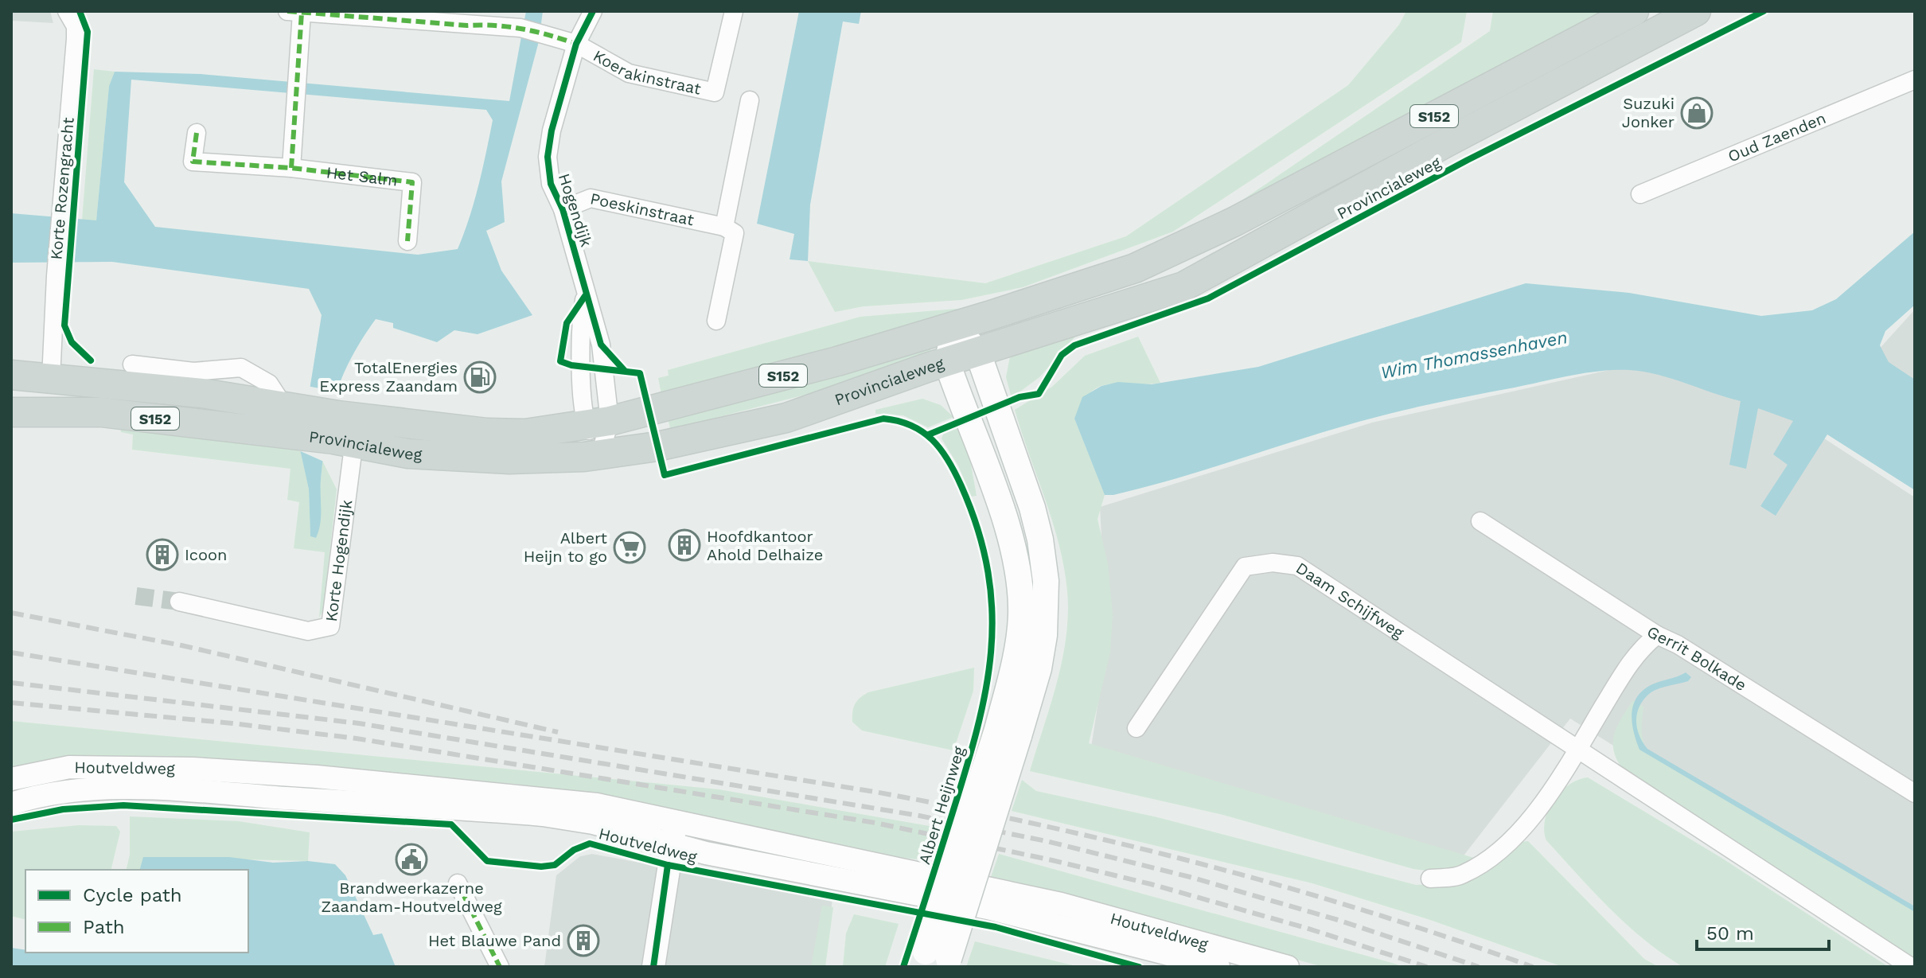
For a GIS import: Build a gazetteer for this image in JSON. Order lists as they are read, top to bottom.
{
  "streets": {
    "main road": ["S152", "Provincialeweg"],
    "street": [
      "Koerakinstraat",
      "Oud Zaenden",
      "Het Salm",
      "Korte Rozengracht",
      "Hogendijk",
      "Poeskinstraat",
      "Korte Hogendijk",
      "Daam Schijfweg",
      "Gerrit Bolkade",
      "Houtveldweg"
    ],
    "cycle path": ["Albert Heijnweg"]
  },
  "crossings": [
    ["Koerakinstraat", "Hogendijk"],
    ["Provincialeweg", "Korte Rozengracht"],
    ["Provincialeweg", "Hogendijk"],
    ["Provincialeweg", "Korte Hogendijk"],
    ["Hogendijk", "Poeskinstraat"]
  ],
  "water": ["Wim Thomassenhaven"],
  "places": {
    "shop": ["Suzuki Jonker"],
    "fuel station": ["TotalEnergies Express Zaandam"],
    "building": ["Hoofdkantoor Ahold Delhaize", "Icoon", "Het Blauwe Pand"],
    "supermarket": ["Albert Heijn to go"],
    "public building": ["Brandweerkazerne Zaandam-Houtveldweg"]
  },
  "legend": ["Cycle path", "Path"],
  "scale_bar": "50 m"
}
